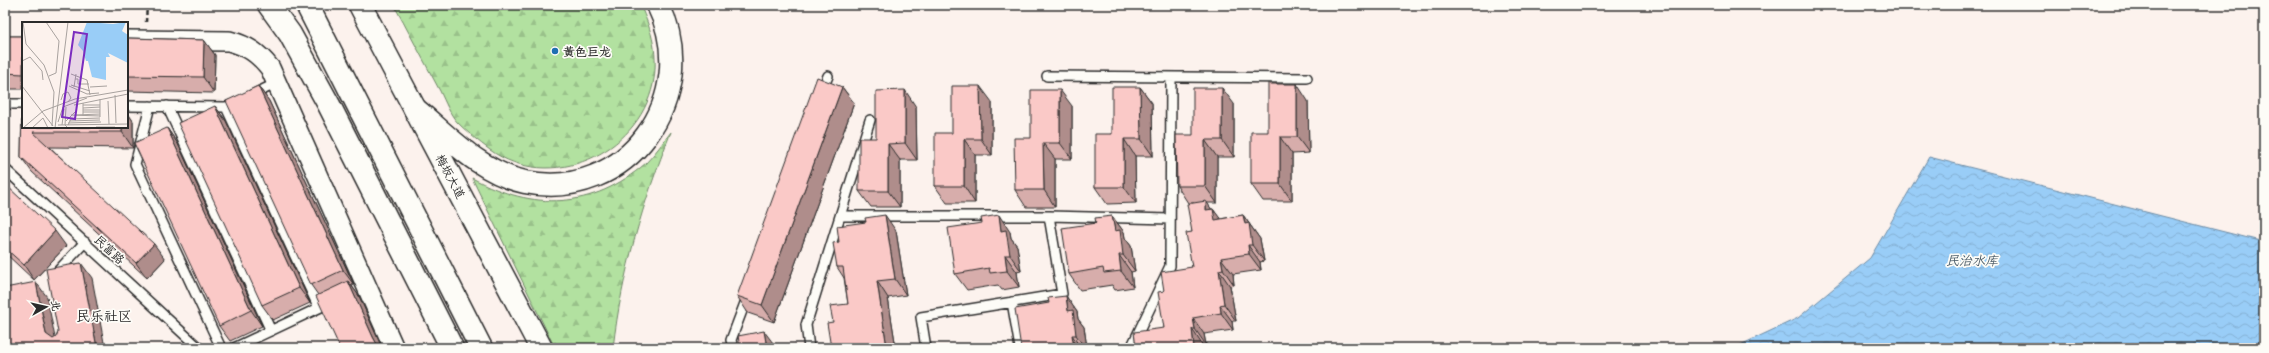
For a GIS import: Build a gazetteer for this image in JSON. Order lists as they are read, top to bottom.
{
  "streets": {
    "main road": ["梅坂大道"],
    "lane": ["民富路"]
  },
  "districts": ["民乐社区"],
  "water": ["民治水库"],
  "places": ["黄色巨龙"],
  "north": "right"
}
